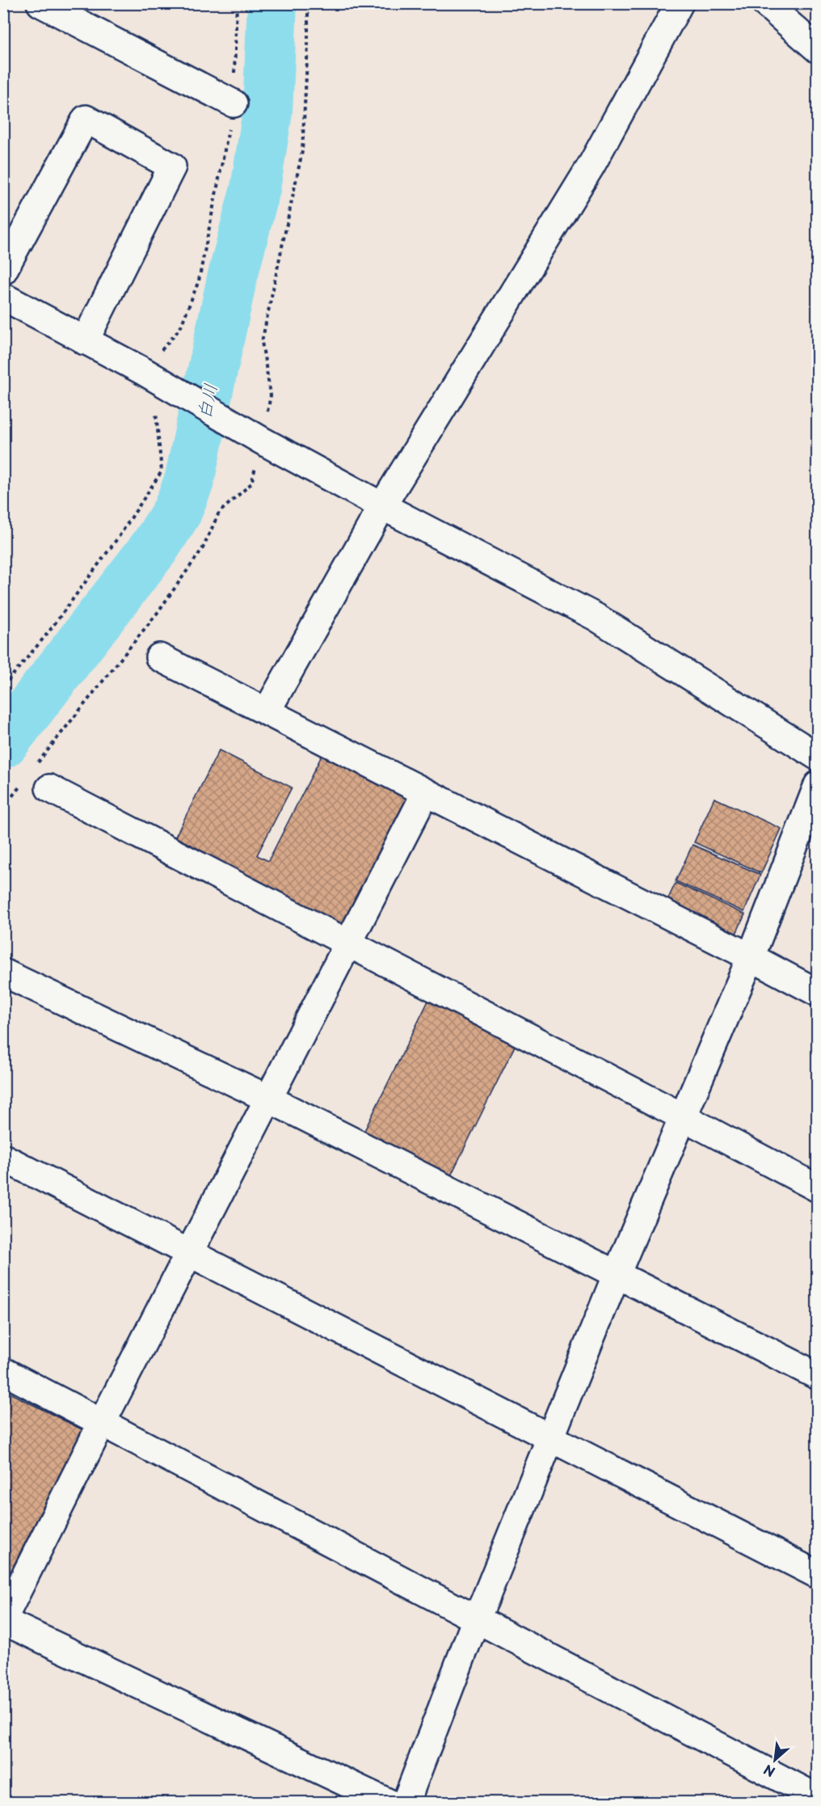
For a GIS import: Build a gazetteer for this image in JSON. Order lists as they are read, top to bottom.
{
  "water": ["白川"],
  "north": "bottom left"
}
